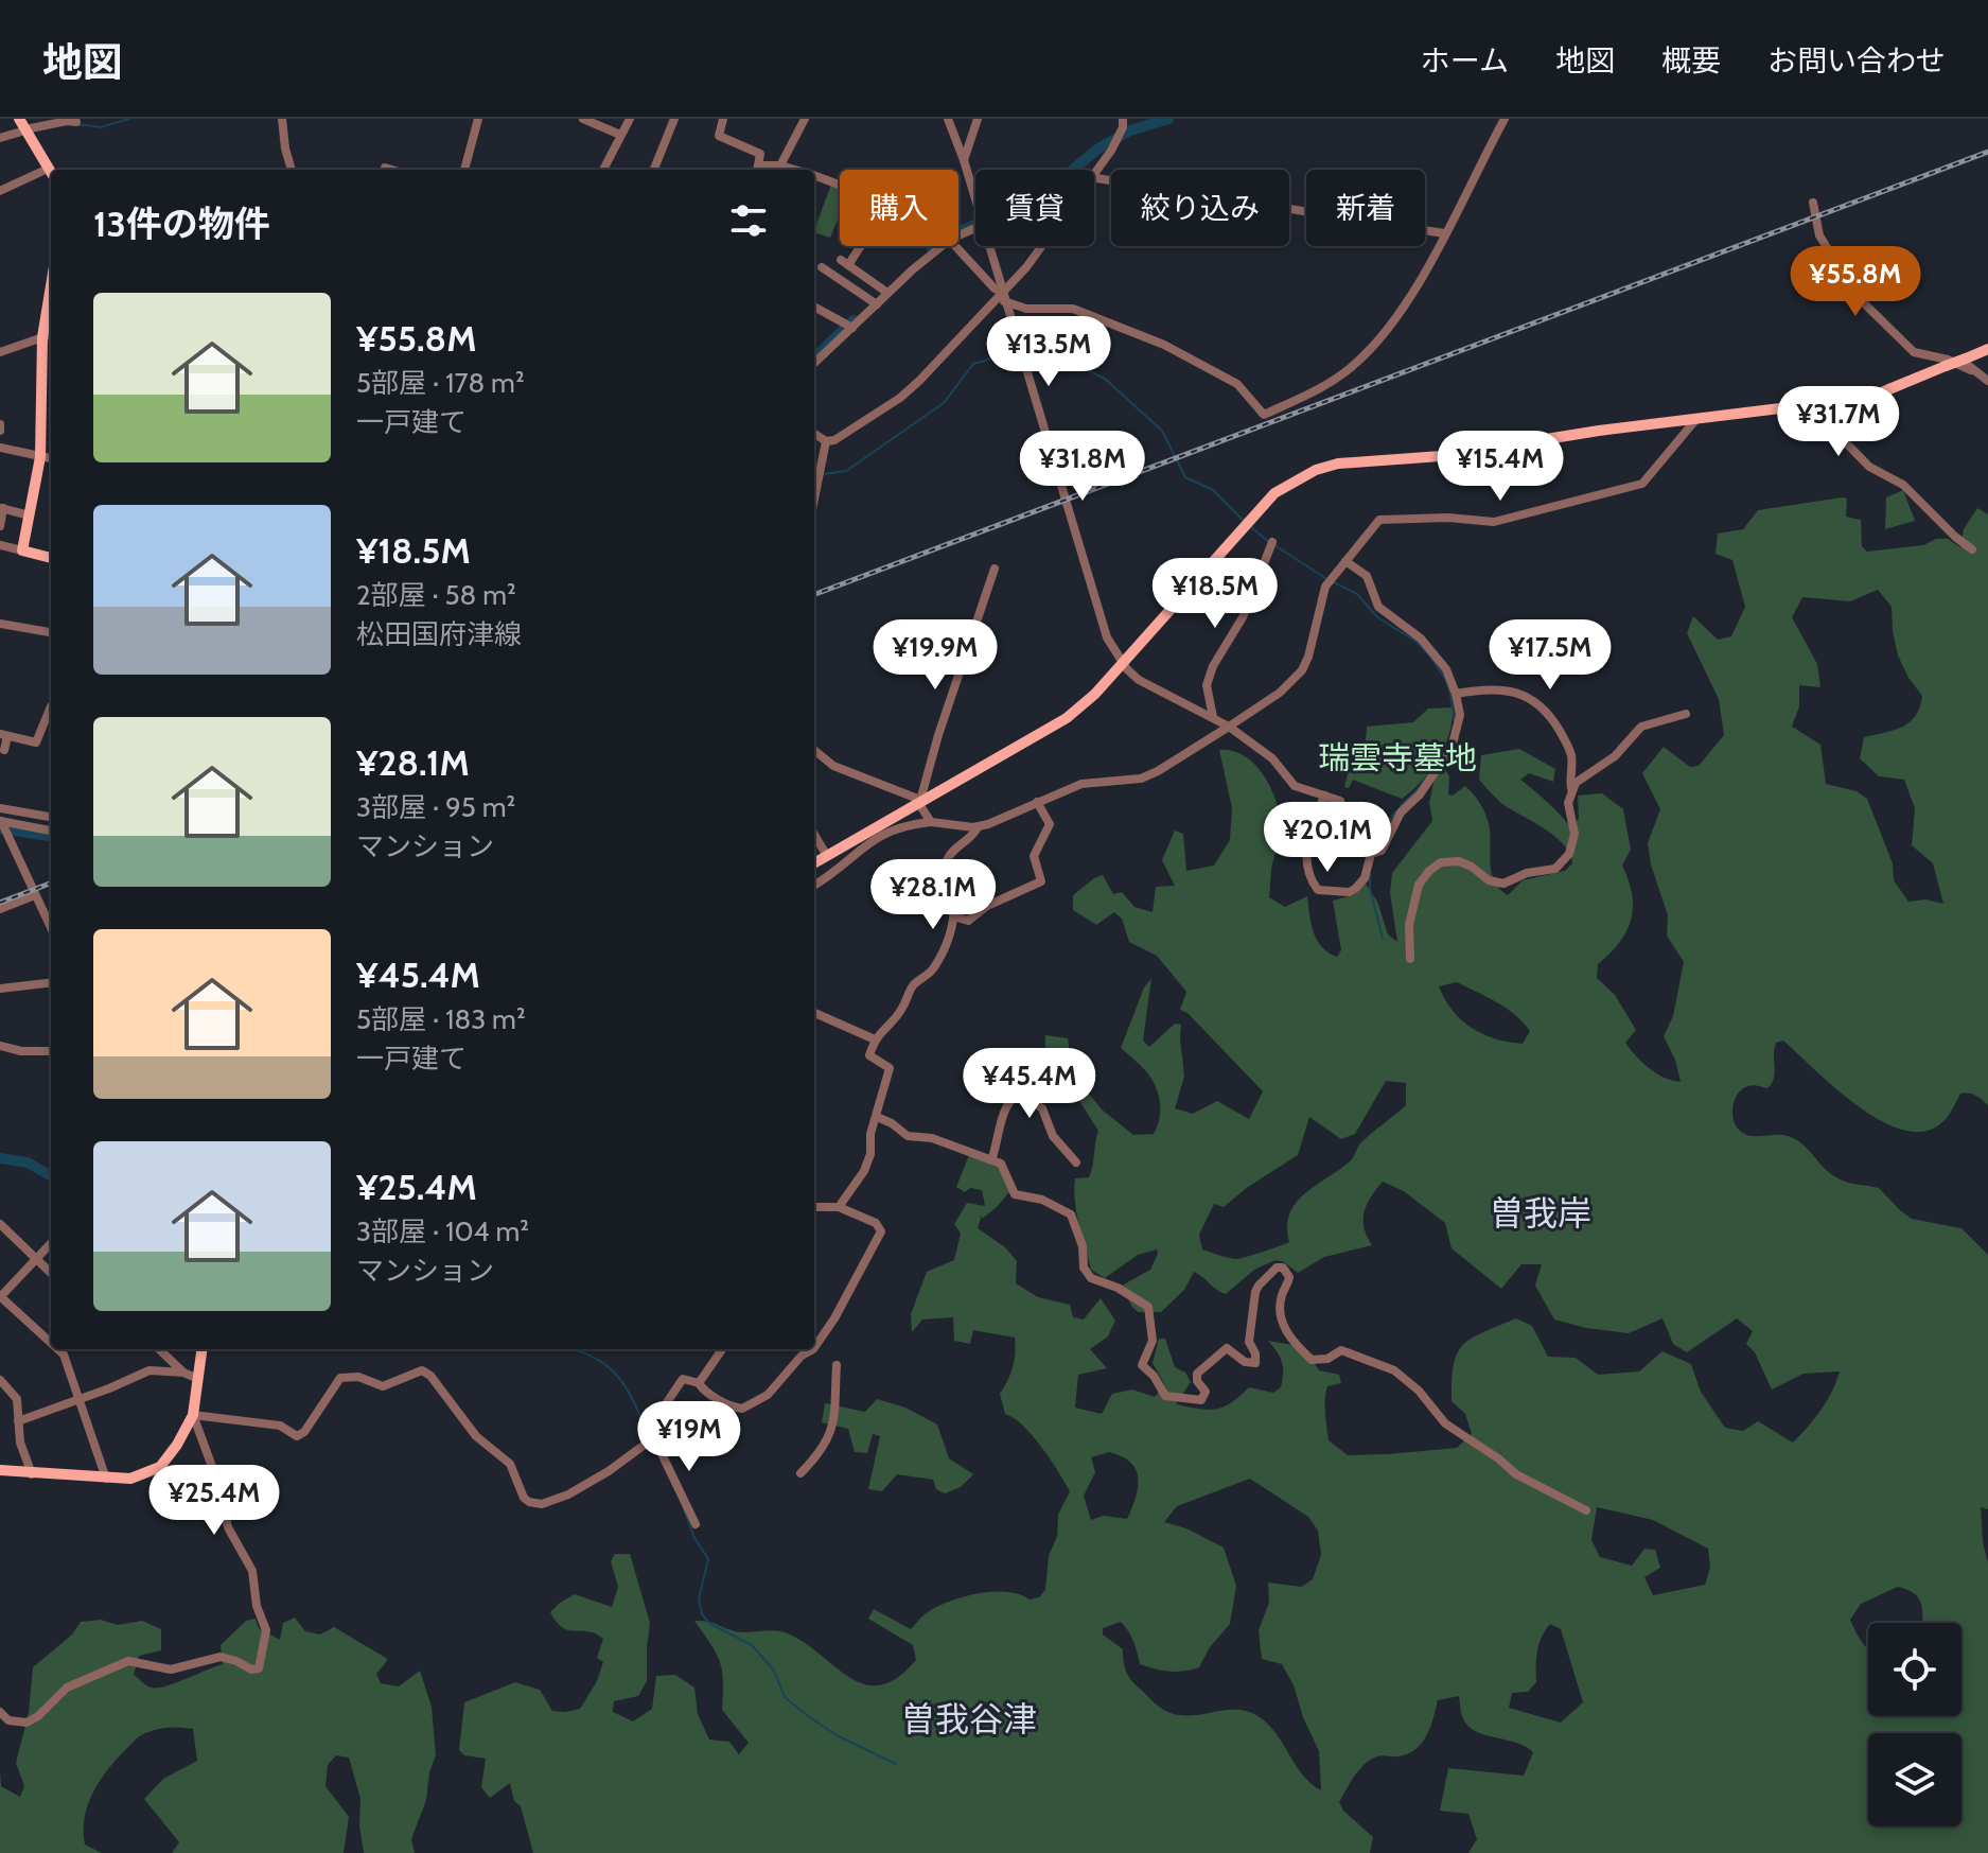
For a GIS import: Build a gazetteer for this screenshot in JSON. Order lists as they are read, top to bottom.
{
  "districts": ["曽我岸", "曽我谷津"],
  "parks": ["瑞雲寺墓地"],
  "page": {
    "header": "地図",
    "nav": [
      "ホーム",
      "地図",
      "概要",
      "お問い合わせ"
    ],
    "chip": [
      "購入",
      "賃貸",
      "絞り込み",
      "新着"
    ],
    "heading": "13件の物件",
    "price": [
      "¥55.8M",
      "¥13.5M",
      "¥31.7M",
      "¥31.8M",
      "¥15.4M",
      "¥18.5M",
      "¥19.9M",
      "¥17.5M",
      "¥20.1M",
      "¥28.1M",
      "¥45.4M",
      "¥19M",
      "¥25.4M"
    ],
    "list": [
      {
        "name": "¥55.8M",
        "note": "5部屋 · 178 m² · 一戸建て"
      },
      {
        "name": "¥18.5M",
        "note": "2部屋 · 58 m² · 松田国府津線"
      },
      {
        "name": "¥28.1M",
        "note": "3部屋 · 95 m² · マンション"
      },
      {
        "name": "¥45.4M",
        "note": "5部屋 · 183 m² · 一戸建て"
      },
      {
        "name": "¥25.4M",
        "note": "3部屋 · 104 m² · マンション"
      }
    ]
  }
}
